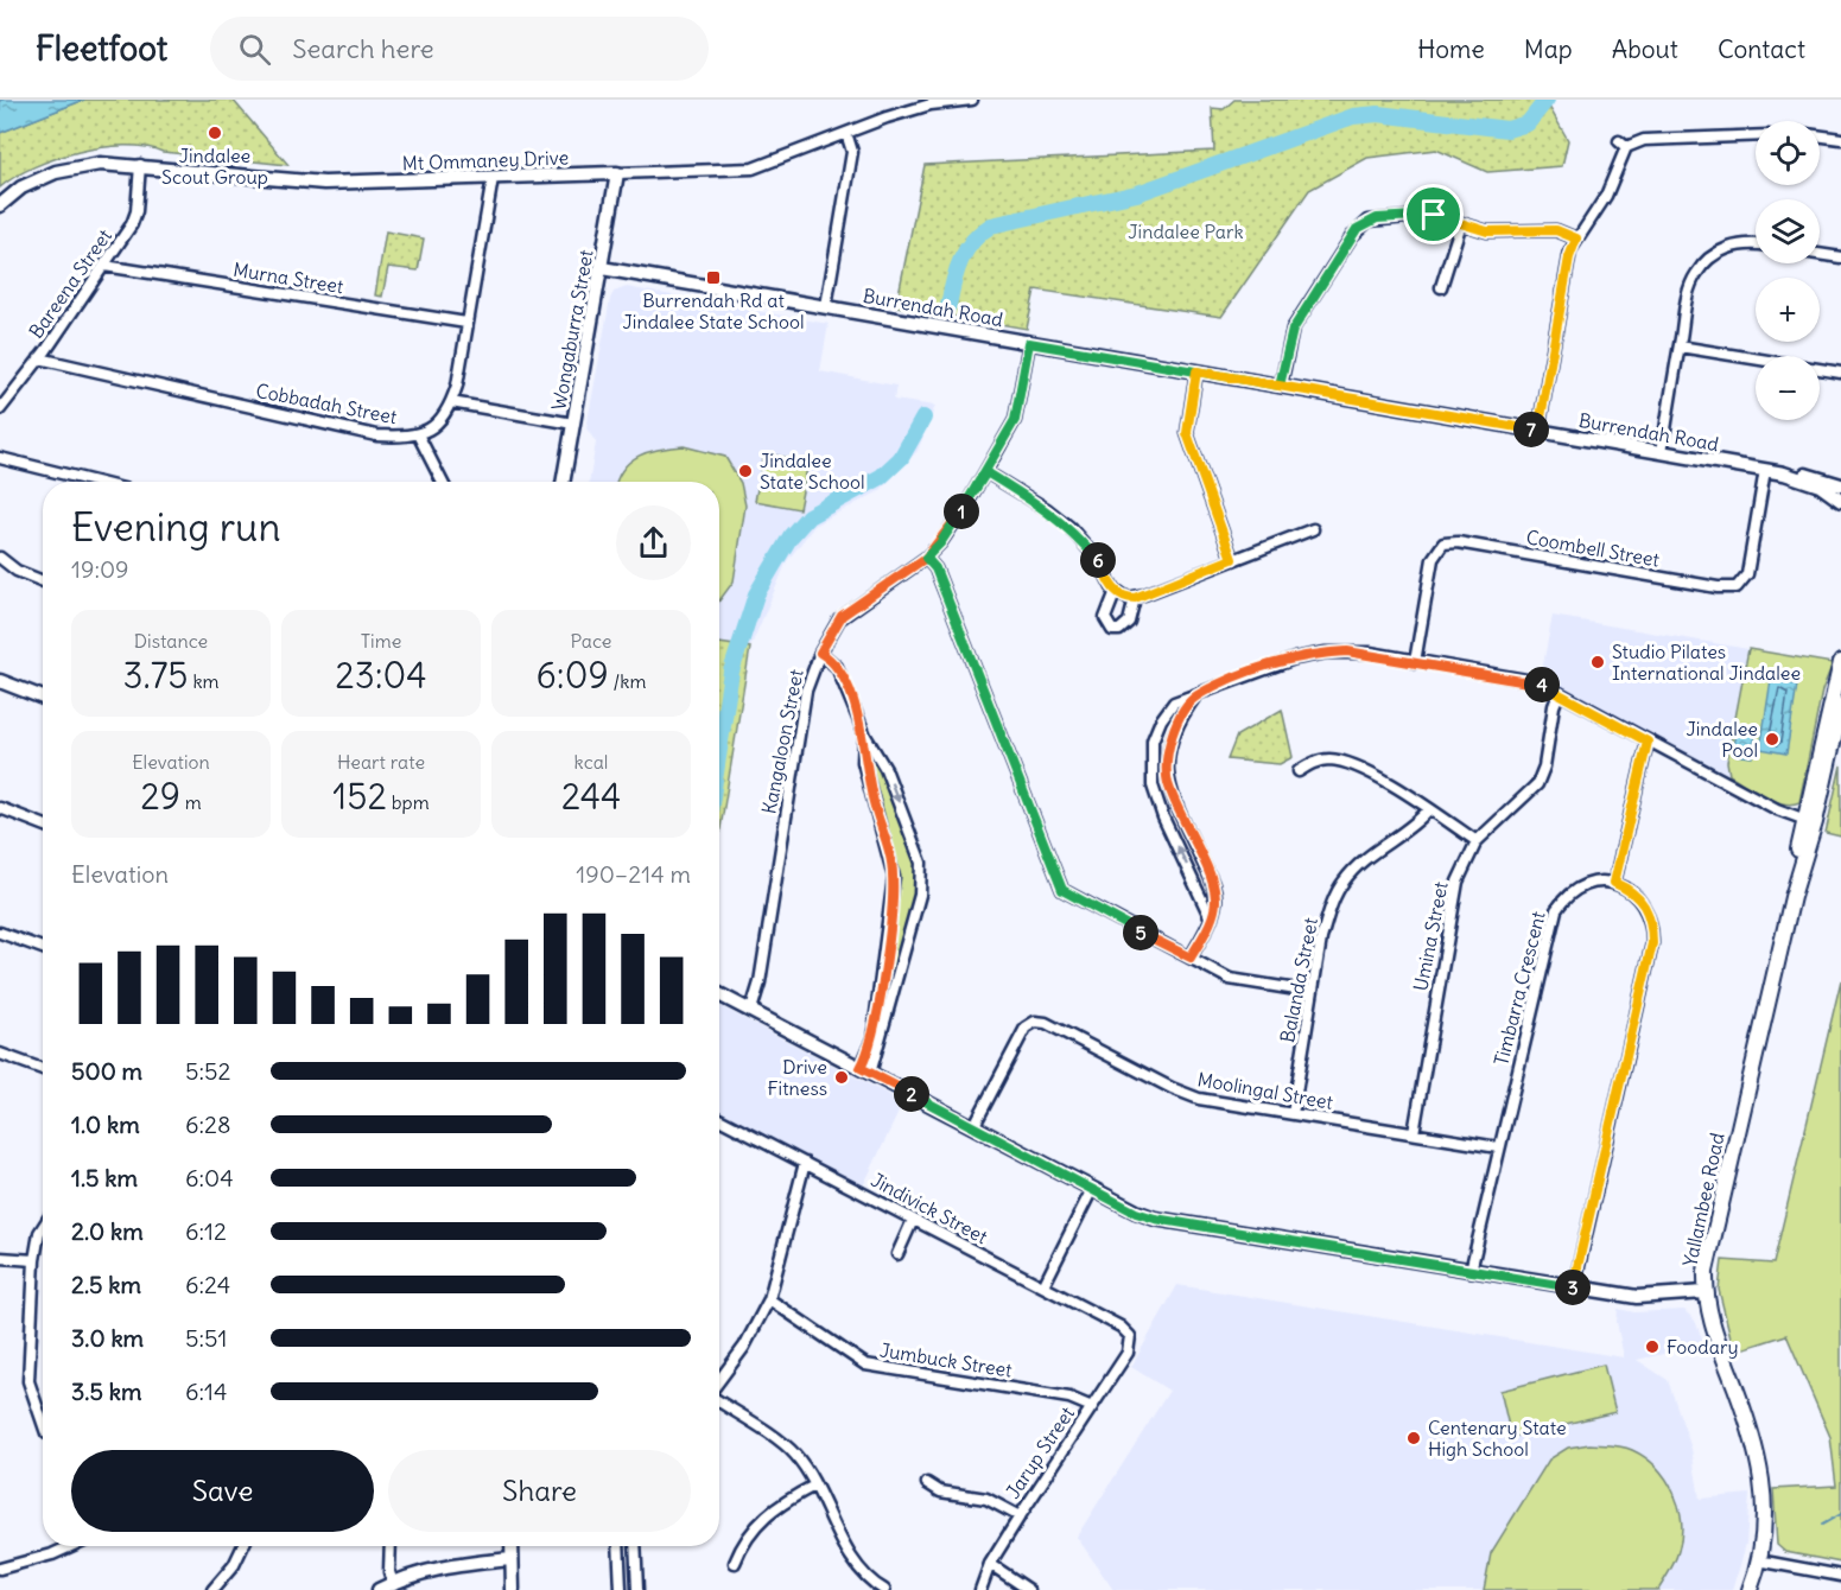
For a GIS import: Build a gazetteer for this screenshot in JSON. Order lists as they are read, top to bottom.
{
  "streets": {
    "main road": ["Yallambee Road"],
    "street": [
      "Mt Ommaney Drive",
      "Murna Street",
      "Bareena Street",
      "Burrendah Road",
      "Wongaburra Street",
      "Cobbadah Street",
      "Coombell Street",
      "Kangaloon Street",
      "Umina Street",
      "Balanda Street",
      "Timbarra Crescent",
      "Moolingal Street",
      "Jindivick Street",
      "Jumbuck Street",
      "Jarup Street"
    ]
  },
  "crossings": [
    ["Mt Ommaney Drive", "Bareena Street"],
    ["Mt Ommaney Drive", "Wongaburra Street"],
    ["Mt Ommaney Drive", "Cobbadah Street"],
    ["Murna Street", "Bareena Street"],
    ["Murna Street", "Cobbadah Street"],
    ["Bareena Street", "Cobbadah Street"],
    ["Burrendah Road", "Wongaburra Street"],
    ["Burrendah Road", "Coombell Street"],
    ["Burrendah Road", "Kangaloon Street"],
    ["Umina Street", "Moolingal Street"],
    ["Balanda Street", "Moolingal Street"],
    ["Timbarra Crescent", "Moolingal Street"],
    ["Jindivick Street", "Jarup Street"],
    ["Jumbuck Street", "Jarup Street"]
  ],
  "parks": ["Jindalee Park"],
  "places": {
    "other": [
      "Jindalee Scout Group",
      "Jindalee State School",
      "Studio Pilates International Jindalee",
      "Jindalee Pool",
      "Drive Fitness",
      "Foodary",
      "Centenary State High School"
    ],
    "transit": ["Burrendah Rd at Jindalee State School"]
  },
  "page": {
    "header": "Fleetfoot",
    "search": "Search here",
    "nav": [
      "Home",
      "Map",
      "About",
      "Contact"
    ],
    "map_buttons": ["+", "−"],
    "pins": [
      "7",
      "1",
      "6",
      "4",
      "5",
      "2",
      "3"
    ],
    "heading": ["Evening run", "19:09"],
    "stats": [
      ["Distance", "3.75 km"],
      ["Time", "23:04"],
      ["Pace", "6:09 /km"],
      ["Elevation", "29 m"],
      ["Heart rate", "152 bpm"],
      ["kcal", "244"]
    ],
    "chart": ["Elevation", "190–214 m"],
    "list": [
      {
        "name": "500 m",
        "note": "5:52"
      },
      {
        "name": "1.0 km",
        "note": "6:28"
      },
      {
        "name": "1.5 km",
        "note": "6:04"
      },
      {
        "name": "2.0 km",
        "note": "6:12"
      },
      {
        "name": "2.5 km",
        "note": "6:24"
      },
      {
        "name": "3.0 km",
        "note": "5:51"
      },
      {
        "name": "3.5 km",
        "note": "6:14"
      }
    ],
    "buttons": ["Save", "Share"]
  }
}
